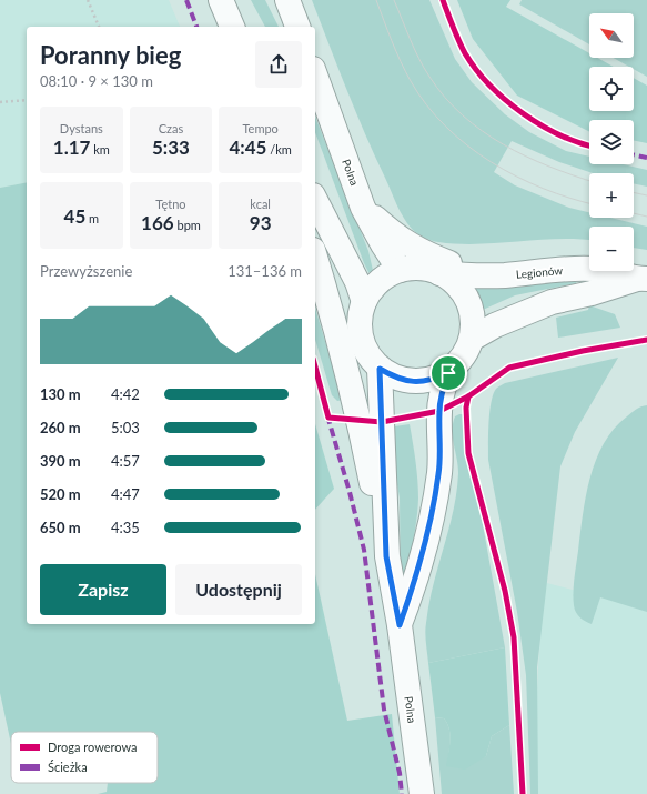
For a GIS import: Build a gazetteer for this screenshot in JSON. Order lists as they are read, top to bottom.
{
  "streets": {
    "street": ["Polna", "Legionów"]
  },
  "crossings": [
    ["Polna", "Legionów"]
  ],
  "legend": ["Droga rowerowa", "Ścieżka"],
  "north": "top left",
  "page": {
    "map_buttons": ["+", "−"],
    "heading": ["Poranny bieg", "08:10 · 9 × 130 m"],
    "stats": [
      ["Dystans", "1.17 km"],
      ["Czas", "5:33"],
      ["Tempo", "4:45 /km"],
      ["45 m"],
      ["Tętno", "166 bpm"],
      ["kcal", "93"]
    ],
    "chart": ["Przewyższenie", "131–136 m"],
    "list": [
      {
        "name": "130 m",
        "note": "4:42"
      },
      {
        "name": "260 m",
        "note": "5:03"
      },
      {
        "name": "390 m",
        "note": "4:57"
      },
      {
        "name": "520 m",
        "note": "4:47"
      },
      {
        "name": "650 m",
        "note": "4:35"
      }
    ],
    "buttons": ["Zapisz", "Udostępnij"]
  }
}
